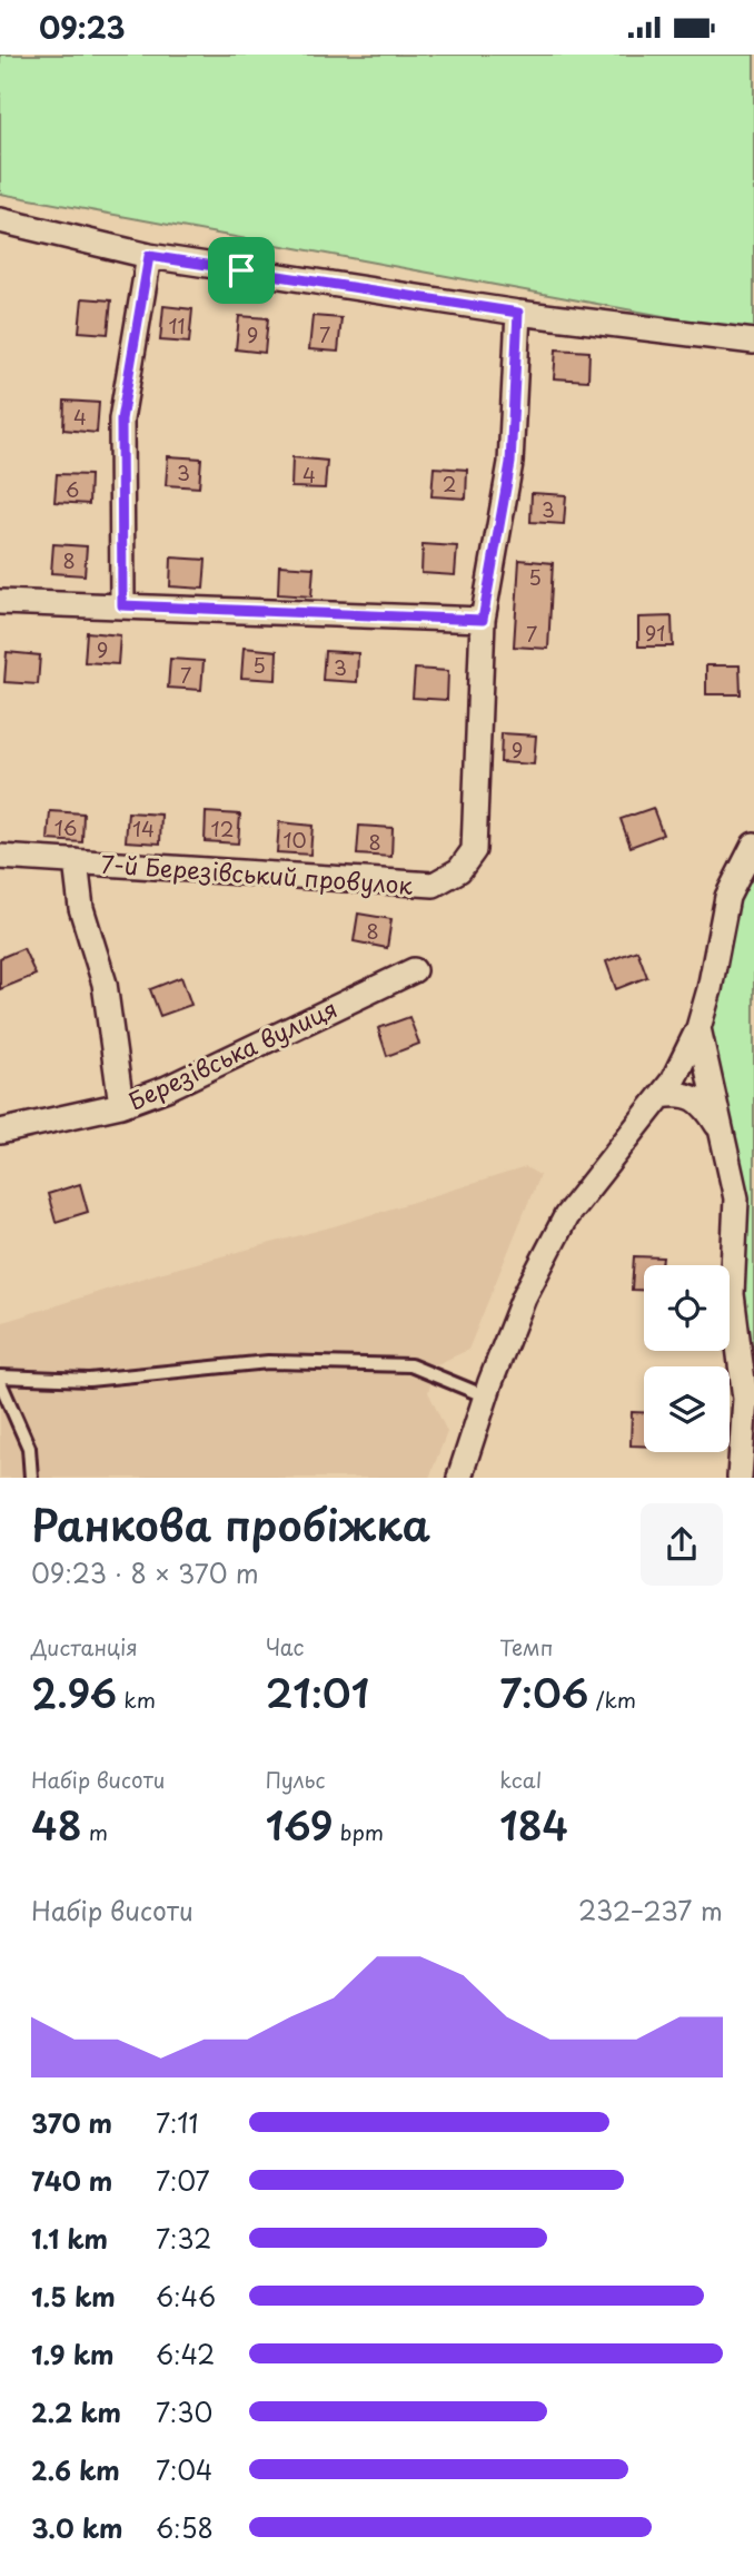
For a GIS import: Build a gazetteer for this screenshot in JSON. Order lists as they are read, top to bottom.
{
  "streets": {
    "street": ["7-й Березівський провулок", "Березівська вулиця"]
  },
  "house_numbers": [
    "11",
    "9",
    "7",
    "4",
    "3",
    "4",
    "2",
    "6",
    "3",
    "8",
    "5",
    "91",
    "7",
    "9",
    "5",
    "3",
    "7",
    "9",
    "16",
    "14",
    "12",
    "10",
    "8",
    "8"
  ],
  "page": {
    "status": "09:23",
    "heading": ["Ранкова пробіжка", "09:23 · 8 × 370 m"],
    "stats": [
      ["Дистанція", "2.96 km"],
      ["Час", "21:01"],
      ["Темп", "7:06 /km"],
      ["Набір висоти", "48 m"],
      ["Пульс", "169 bpm"],
      ["kcal", "184"]
    ],
    "chart": ["Набір висоти", "232–237 m"],
    "list": [
      {
        "name": "370 m",
        "note": "7:11"
      },
      {
        "name": "740 m",
        "note": "7:07"
      },
      {
        "name": "1.1 km",
        "note": "7:32"
      },
      {
        "name": "1.5 km",
        "note": "6:46"
      },
      {
        "name": "1.9 km",
        "note": "6:42"
      },
      {
        "name": "2.2 km",
        "note": "7:30"
      },
      {
        "name": "2.6 km",
        "note": "7:04"
      },
      {
        "name": "3.0 km",
        "note": "6:58"
      }
    ]
  }
}
